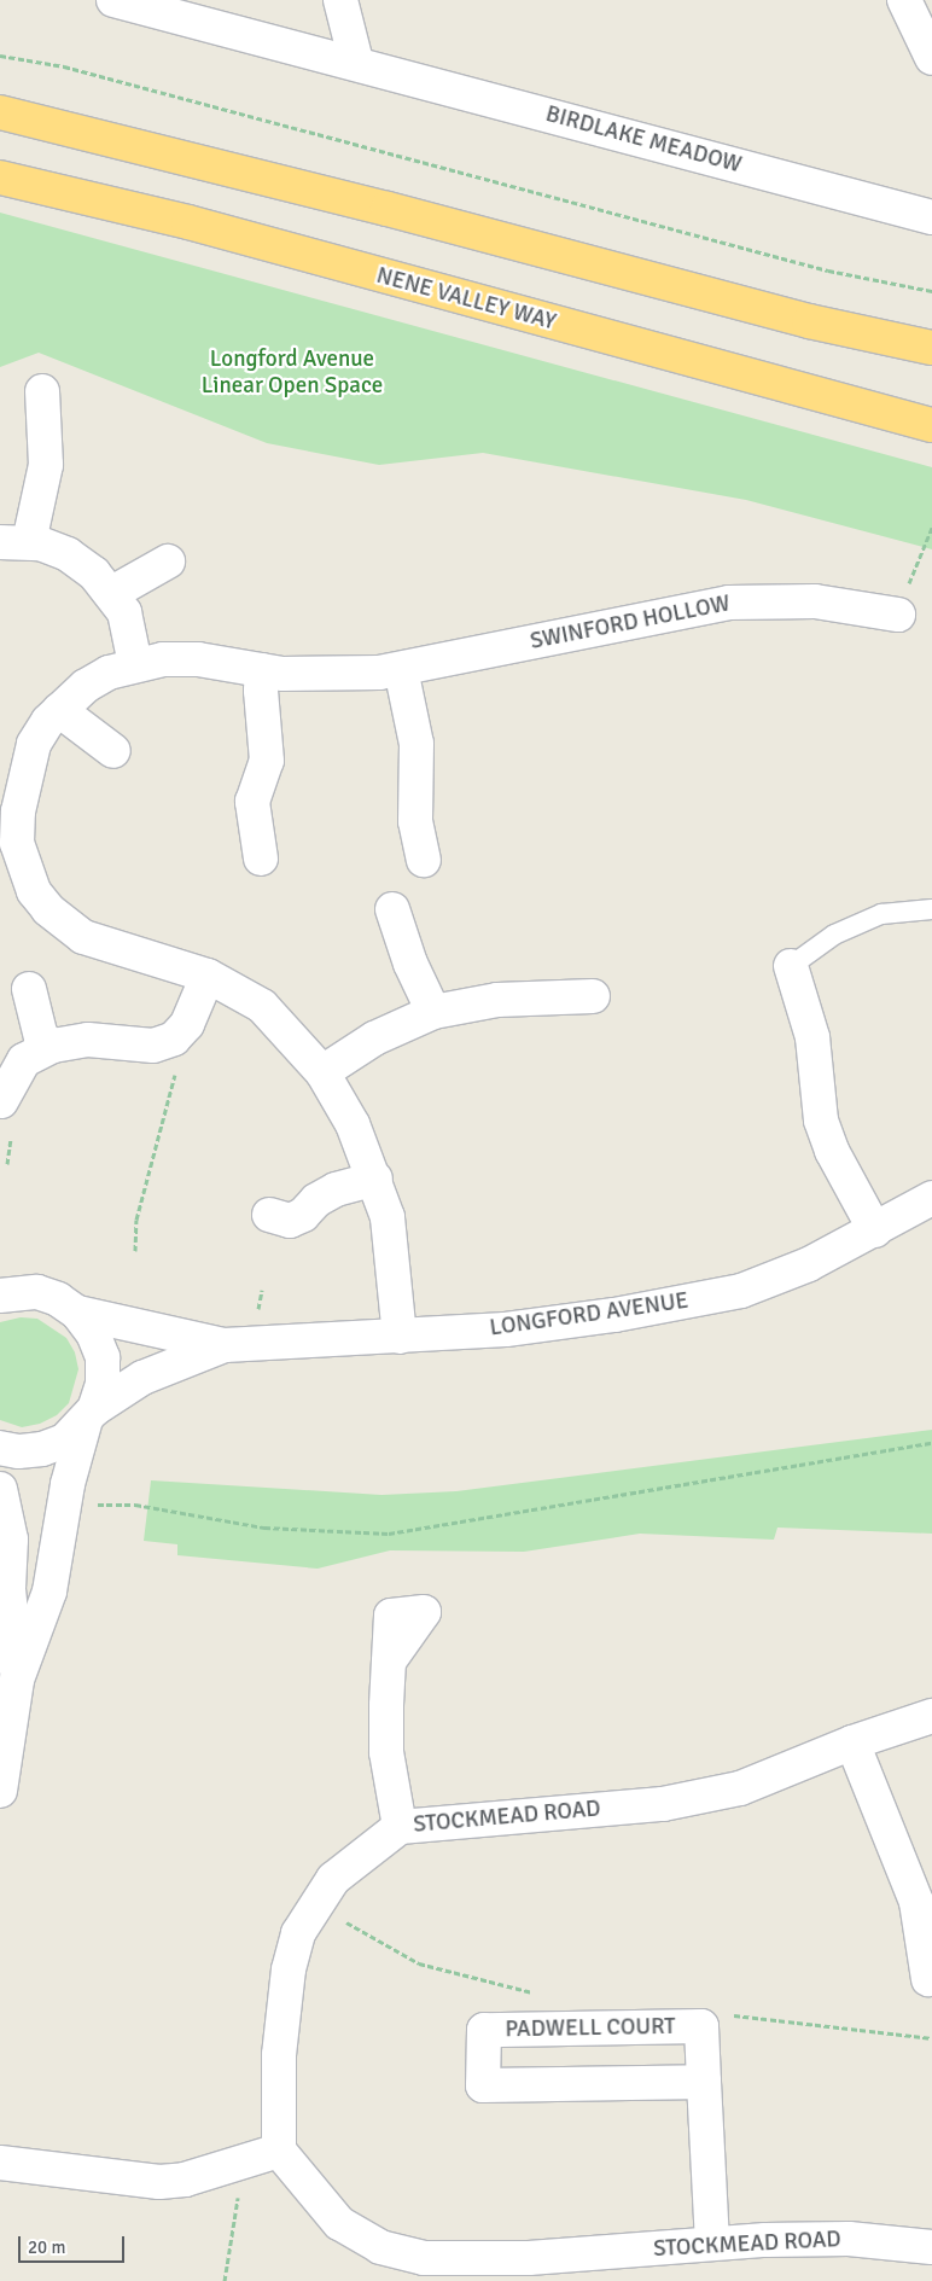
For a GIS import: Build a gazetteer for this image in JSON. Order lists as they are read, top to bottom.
{
  "streets": {
    "highway": ["NENE VALLEY WAY"],
    "street": [
      "BIRDLAKE MEADOW",
      "SWINFORD HOLLOW",
      "LONGFORD AVENUE",
      "STOCKMEAD ROAD",
      "PADWELL COURT"
    ]
  },
  "crossings": [
    ["SWINFORD HOLLOW", "LONGFORD AVENUE"],
    ["STOCKMEAD ROAD", "PADWELL COURT"]
  ],
  "parks": ["Longford Avenue Linear Open Space"],
  "scale_bar": "20 m"
}
